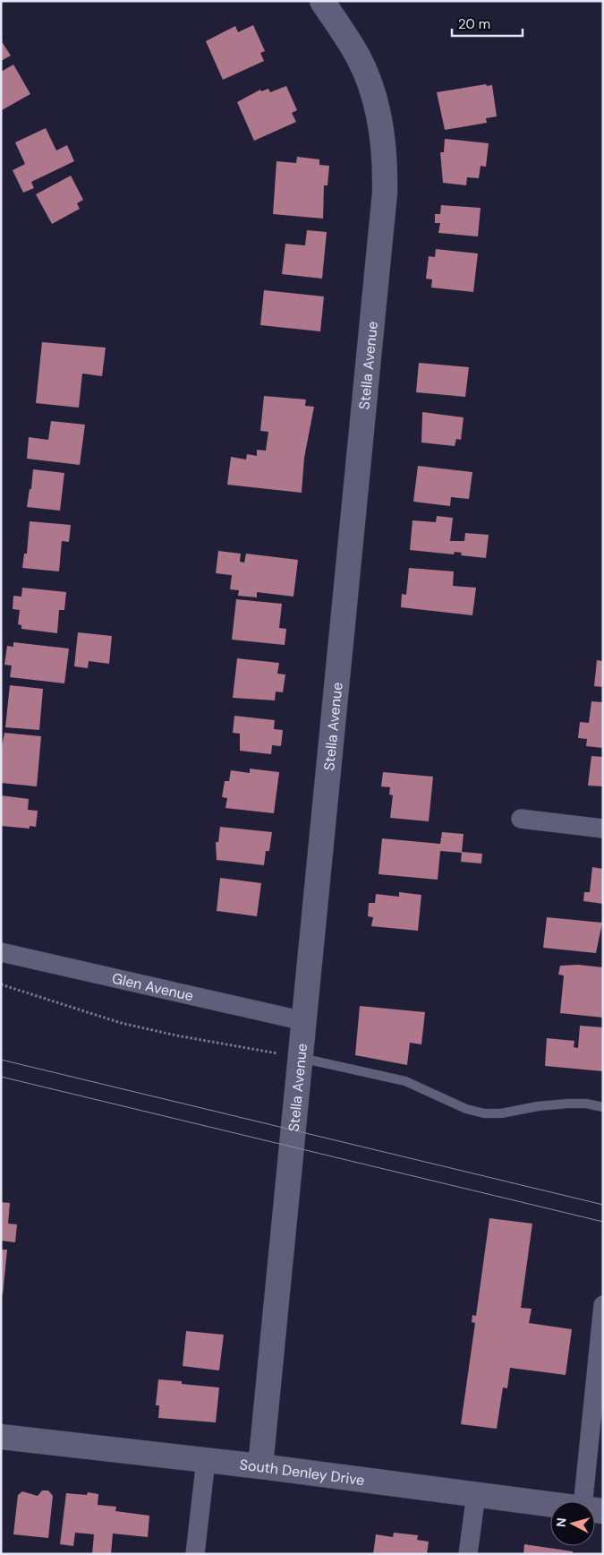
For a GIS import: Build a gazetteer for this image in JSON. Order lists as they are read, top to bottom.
{
  "streets": {
    "street": ["Stella Avenue", "Glen Avenue", "South Denley Drive"]
  },
  "crossings": [
    ["Stella Avenue", "Glen Avenue"],
    ["Stella Avenue", "South Denley Drive"]
  ],
  "scale_bar": "20 m",
  "north": "left"
}
